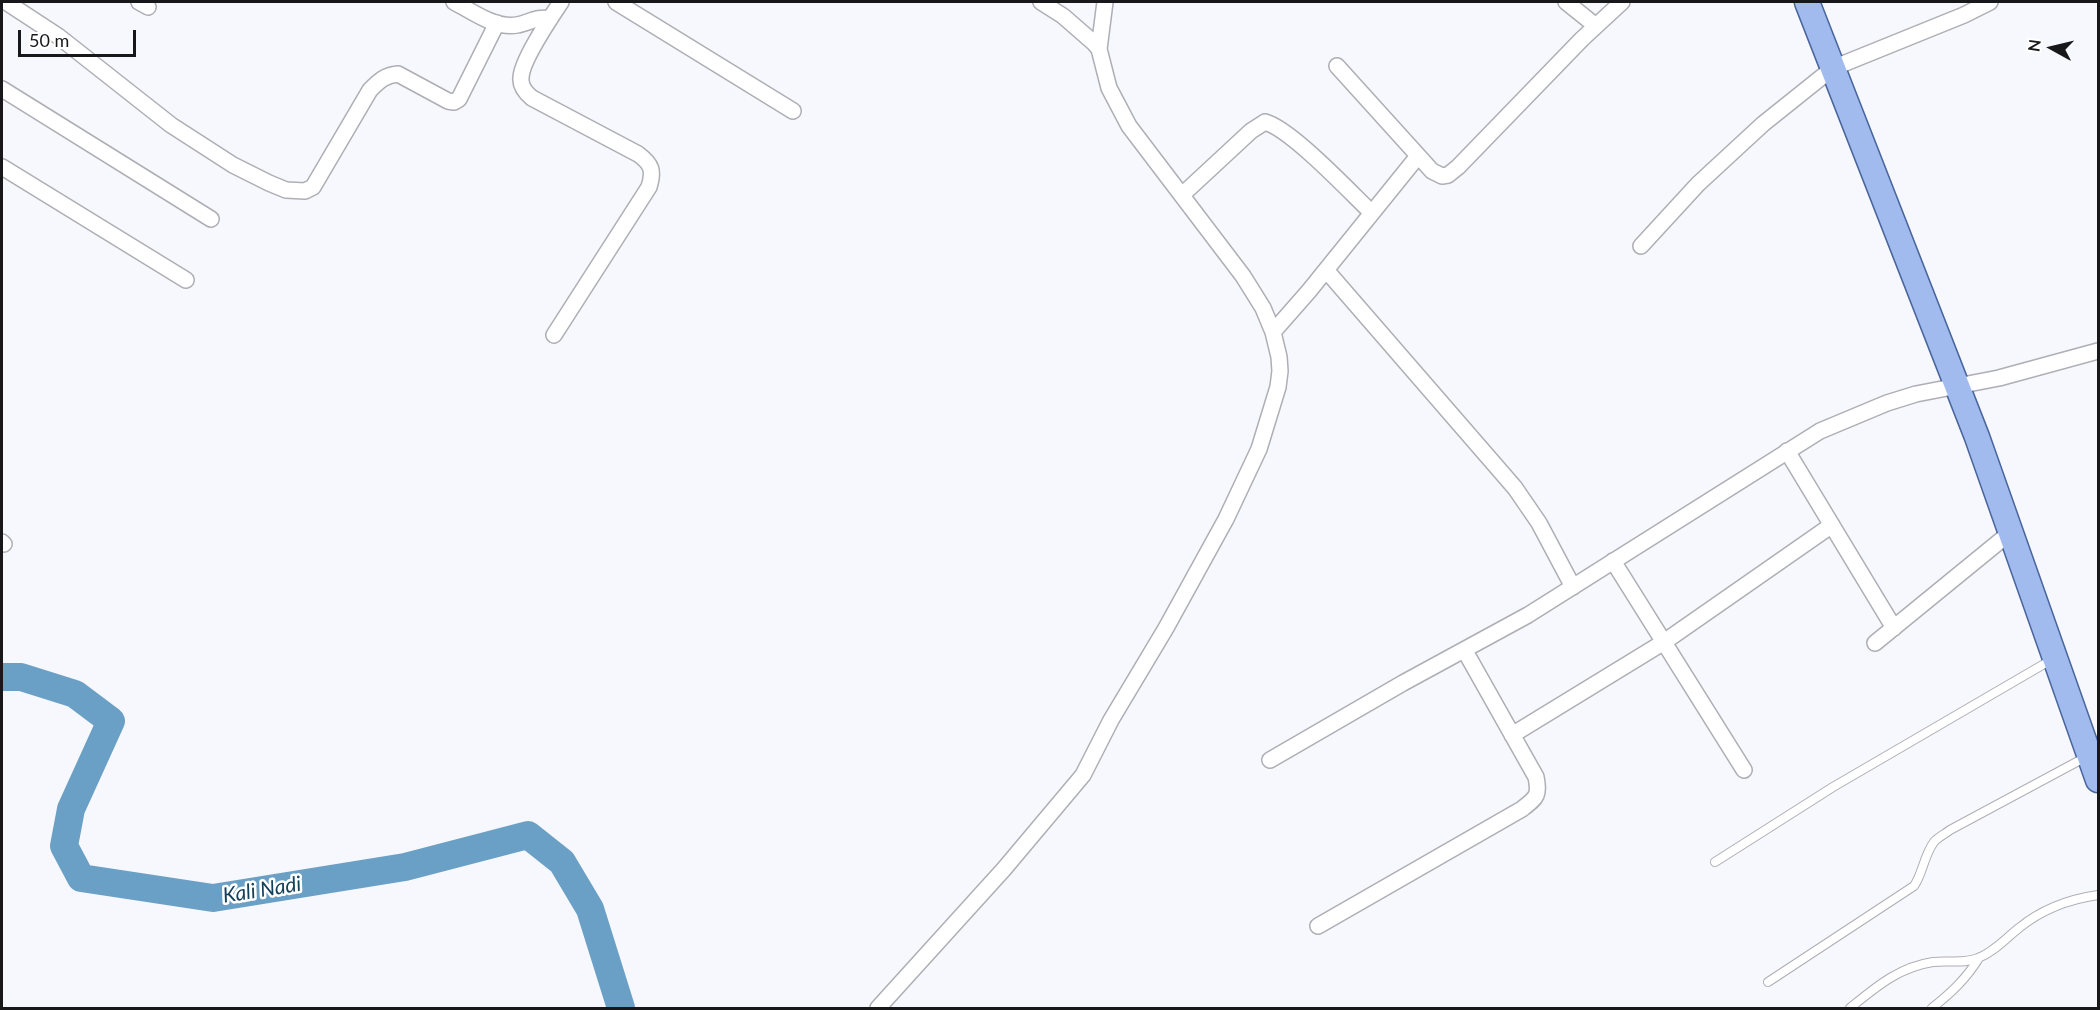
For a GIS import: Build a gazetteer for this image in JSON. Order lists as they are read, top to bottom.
{
  "water": ["Kali Nadi"],
  "scale_bar": "50 m",
  "north": "left"
}
